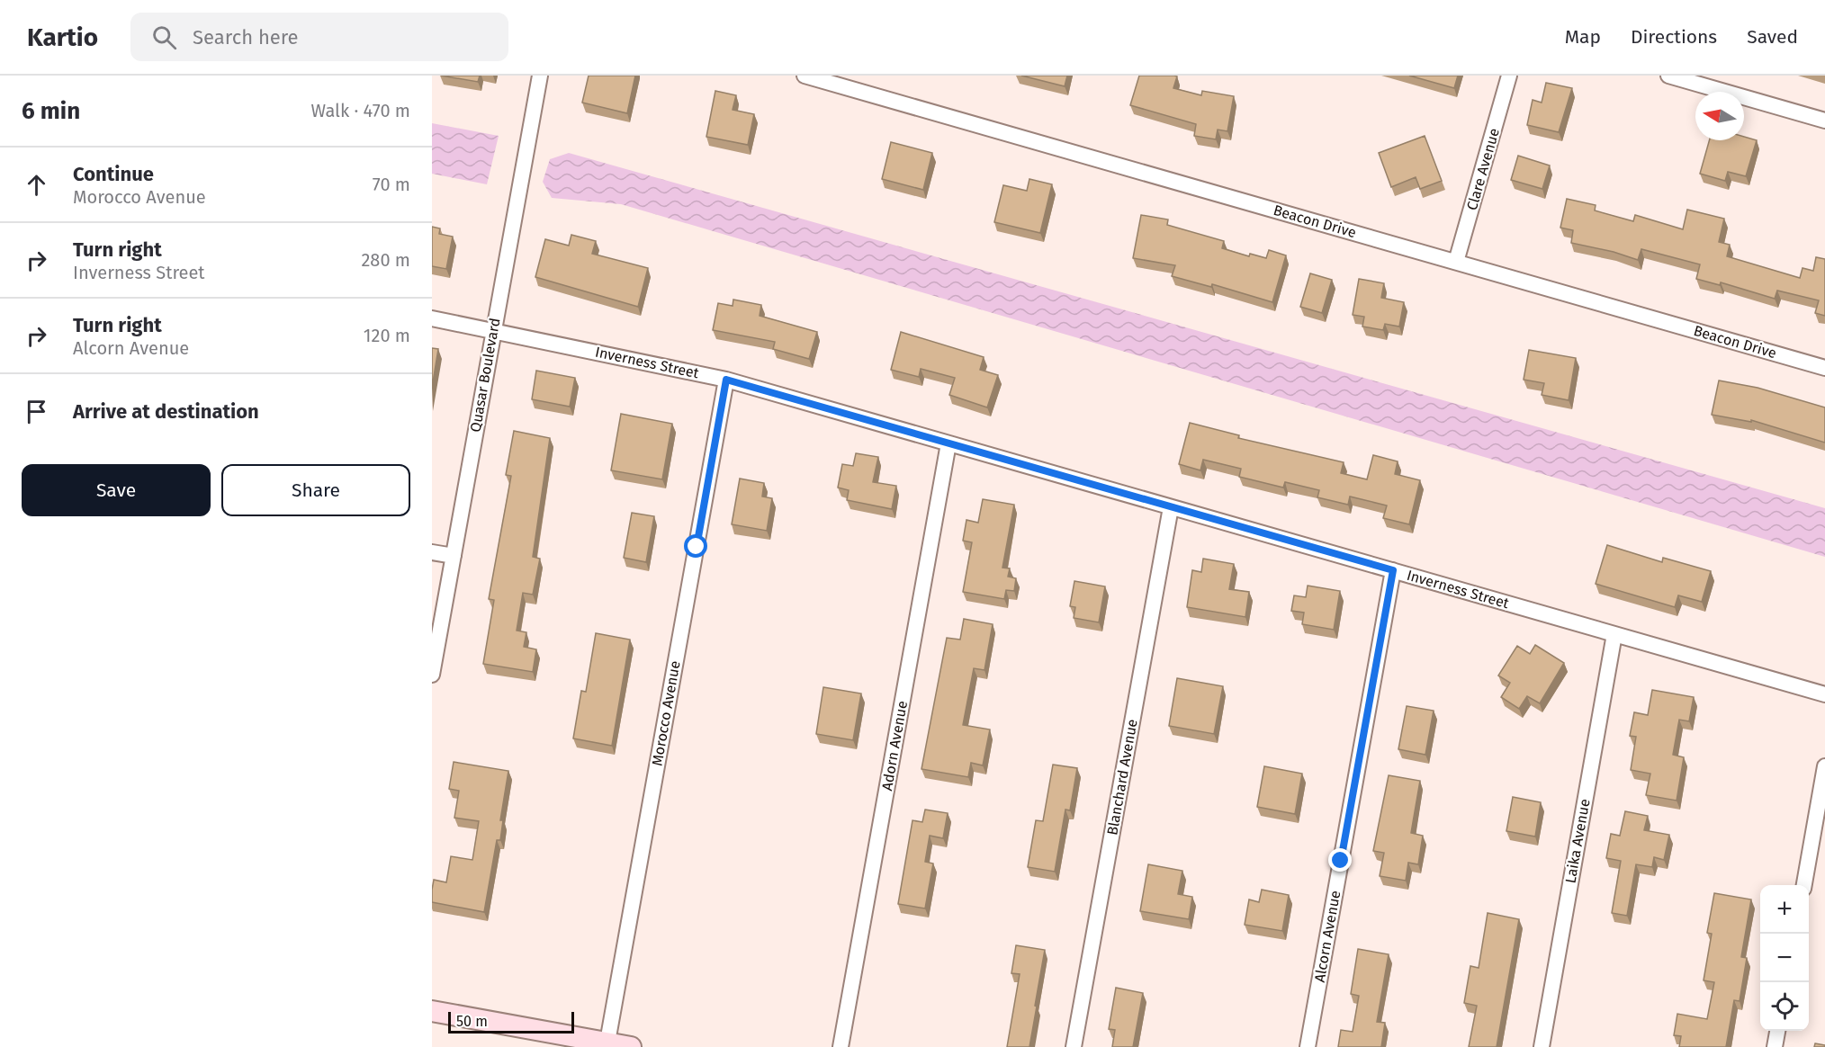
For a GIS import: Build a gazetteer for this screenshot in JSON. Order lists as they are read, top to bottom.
{
  "streets": {
    "street": [
      "Clare Avenue",
      "Beacon Drive",
      "Inverness Street",
      "Quasar Boulevard",
      "Morocco Avenue",
      "Adorn Avenue",
      "Blanchard Avenue",
      "Laika Avenue",
      "Alcorn Avenue"
    ]
  },
  "crossings": [
    ["Clare Avenue", "Beacon Drive"],
    ["Inverness Street", "Quasar Boulevard"],
    ["Inverness Street", "Morocco Avenue"],
    ["Inverness Street", "Adorn Avenue"],
    ["Inverness Street", "Blanchard Avenue"],
    ["Inverness Street", "Laika Avenue"],
    ["Inverness Street", "Alcorn Avenue"]
  ],
  "scale_bar": "50 m",
  "north": "left",
  "page": {
    "header": "Kartio",
    "search": "Search here",
    "nav": ["Map", "Directions", "Saved"],
    "heading": ["6 min", "Walk · 470 m"],
    "list": [
      ["Continue", "Morocco Avenue", "70 m"],
      ["Turn right", "Inverness Street", "280 m"],
      ["Turn right", "Alcorn Avenue", "120 m"],
      "Arrive at destination"
    ],
    "buttons": ["Save", "Share"],
    "map_buttons": ["+", "−"],
    "scale": "50 m"
  }
}
